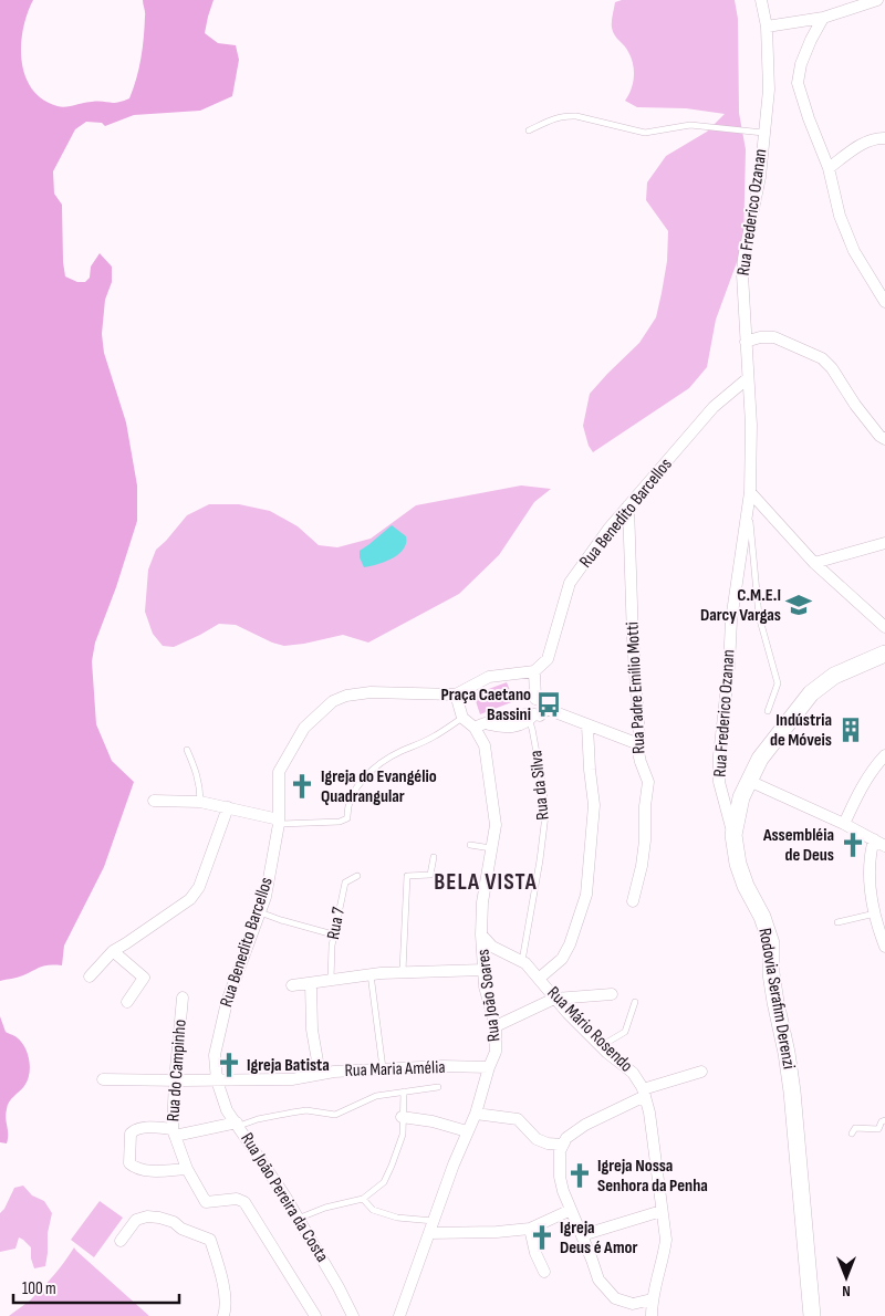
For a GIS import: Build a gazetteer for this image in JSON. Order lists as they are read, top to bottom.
{
  "streets": {
    "main road": ["Rodovia Serafim Derenzi"],
    "street": [
      "Rua Frederico Ozanan",
      "Rua Benedito Barcellos",
      "Rua Padre Emílio Motti",
      "Rua João Soares",
      "Rua Mário Rosendo",
      "Rua Maria Amélia",
      "Rua do Campinho",
      "Rua João Pereira da Costa"
    ],
    "lane": ["Rua da Silva", "Rua 7"]
  },
  "crossings": [
    ["Rua Frederico Ozanan", "Rua Benedito Barcellos"],
    ["Rua Frederico Ozanan", "Rodovia Serafim Derenzi"],
    ["Rua Benedito Barcellos", "Rua Padre Emílio Motti"],
    ["Rua Benedito Barcellos", "Rua Maria Amélia"],
    ["Rua Benedito Barcellos", "Rua João Pereira da Costa"],
    ["Rua da Silva", "Rua Mário Rosendo"],
    ["Rua João Soares", "Rua Mário Rosendo"],
    ["Rua João Soares", "Rua Maria Amélia"],
    ["Rua Maria Amélia", "Rua do Campinho"],
    ["Rua Maria Amélia", "Rua João Pereira da Costa"]
  ],
  "districts": ["BELA VISTA"],
  "places": {
    "school or university": ["C.M.E.I Darcy Vargas"],
    "bus stop": ["Praça Caetano Bassini"],
    "building": ["Indústria de Móveis"],
    "church": [
      "Igreja do Evangélio Quadrangular",
      "Assembléia de Deus",
      "Igreja Batista",
      "Igreja Nossa Senhora da Penha",
      "Igreja Deus é Amor"
    ]
  },
  "scale_bar": "100 m",
  "north": "bottom"
}
